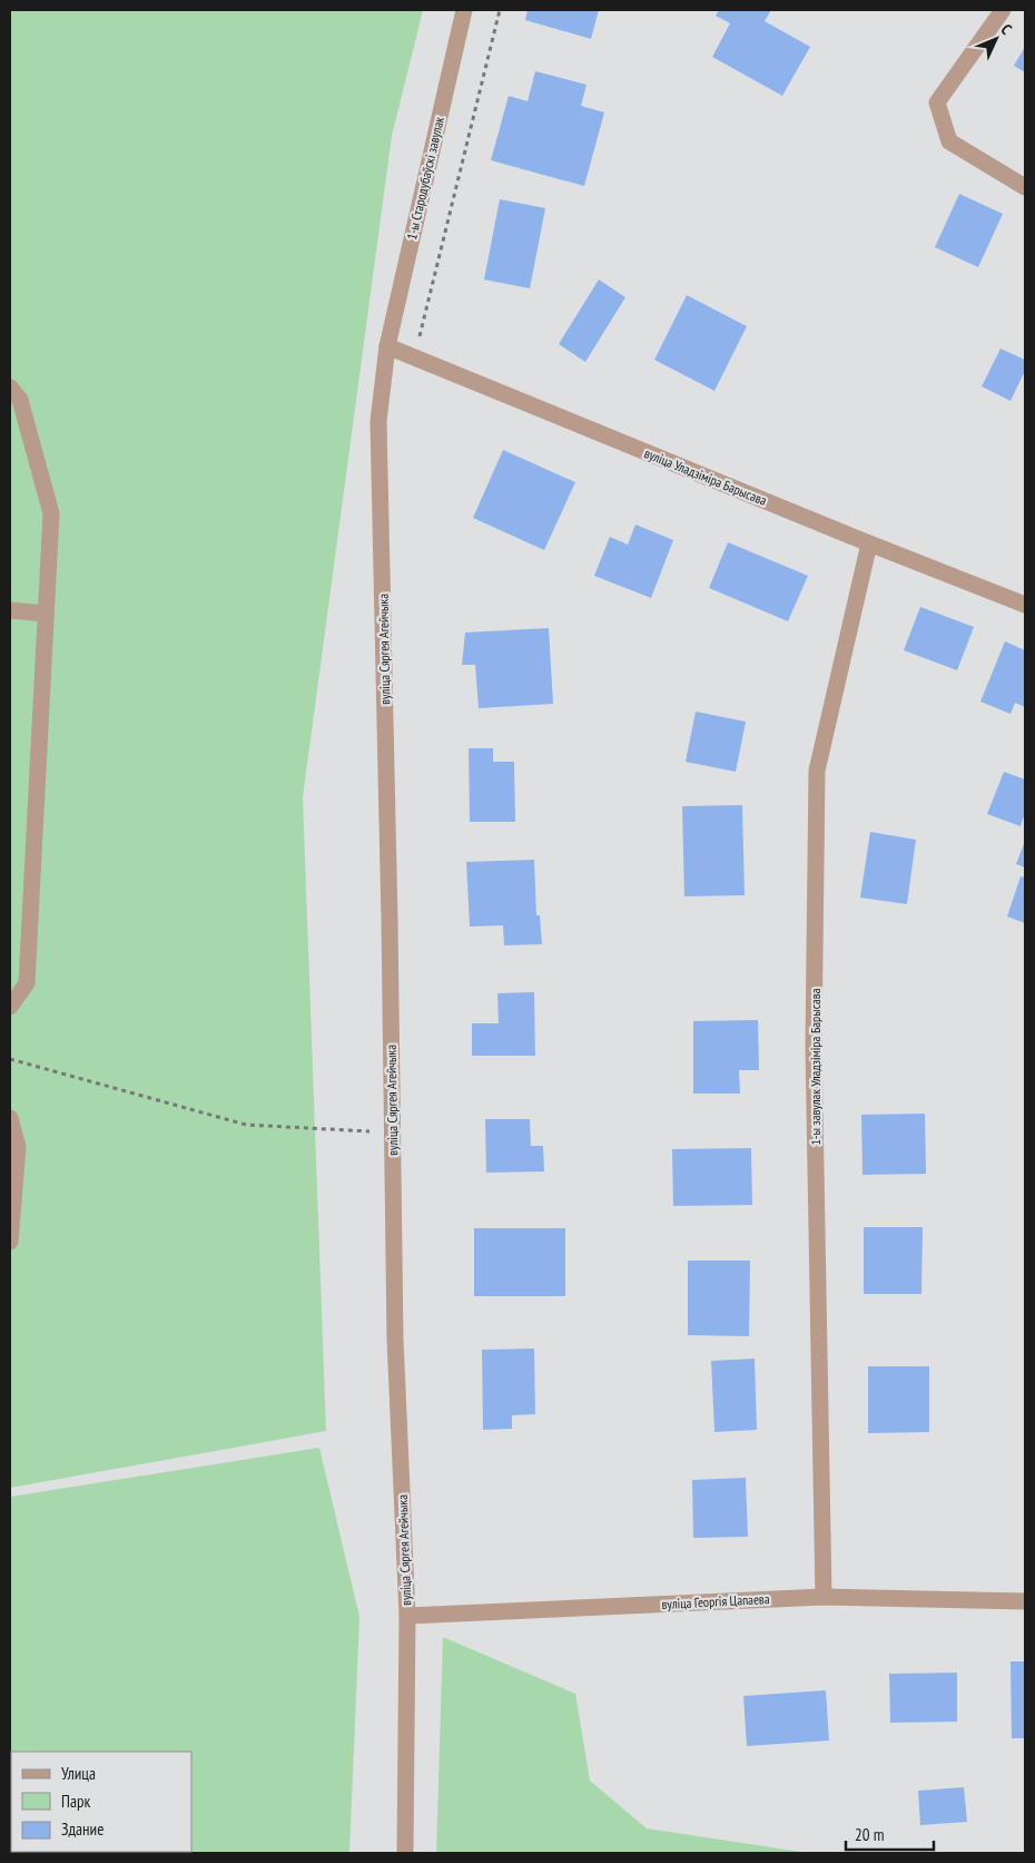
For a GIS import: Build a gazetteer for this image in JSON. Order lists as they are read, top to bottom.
{
  "streets": {
    "street": [
      "1-ы Стародубаўскі завулак",
      "вуліца Уладзіміра Барысава",
      "вуліца Сяргея Агейчыка",
      "1-ы завулак Уладзіміра Барысава",
      "вуліца Георгія Цапаева"
    ]
  },
  "crossings": [
    ["1-ы Стародубаўскі завулак", "вуліца Уладзіміра Барысава"],
    ["1-ы Стародубаўскі завулак", "вуліца Сяргея Агейчыка"],
    ["вуліца Уладзіміра Барысава", "вуліца Сяргея Агейчыка"],
    ["вуліца Уладзіміра Барысава", "1-ы завулак Уладзіміра Барысава"],
    ["вуліца Сяргея Агейчыка", "вуліца Георгія Цапаева"],
    ["1-ы завулак Уладзіміра Барысава", "вуліца Георгія Цапаева"]
  ],
  "legend": ["Улица", "Парк", "Здание"],
  "scale_bar": "20 m",
  "north": "top right"
}
